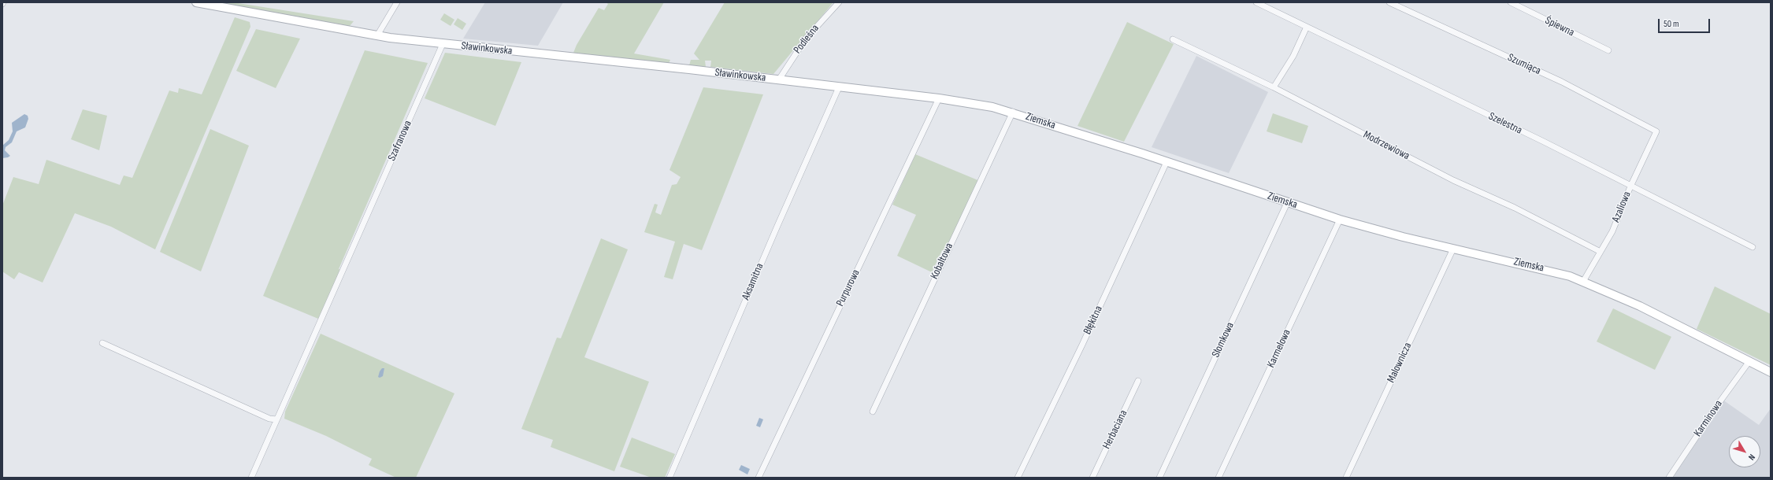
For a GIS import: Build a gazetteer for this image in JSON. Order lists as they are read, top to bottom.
{
  "streets": {
    "street": [
      "Śpiewna",
      "Podleśna",
      "Sławinkowska",
      "Szumiąca",
      "Ziemska",
      "Szelestna",
      "Szafranowa",
      "Modrzewiowa",
      "Azaliowa",
      "Kobaltowa",
      "Aksamitna",
      "Purpurowa",
      "Błękitna",
      "Słomkowa",
      "Karmelowa",
      "Malownicza",
      "Karminowa",
      "Herbaciana"
    ]
  },
  "crossings": [
    ["Podleśna", "Sławinkowska"],
    ["Podleśna", "Ziemska"],
    ["Sławinkowska", "Ziemska"],
    ["Sławinkowska", "Szafranowa"],
    ["Szumiąca", "Azaliowa"],
    ["Ziemska", "Azaliowa"],
    ["Ziemska", "Kobaltowa"],
    ["Ziemska", "Aksamitna"],
    ["Ziemska", "Purpurowa"],
    ["Ziemska", "Błękitna"],
    ["Ziemska", "Słomkowa"],
    ["Ziemska", "Karmelowa"],
    ["Ziemska", "Malownicza"],
    ["Ziemska", "Karminowa"],
    ["Szelestna", "Azaliowa"],
    ["Modrzewiowa", "Azaliowa"]
  ],
  "scale_bar": "50 m",
  "north": "bottom right"
}
